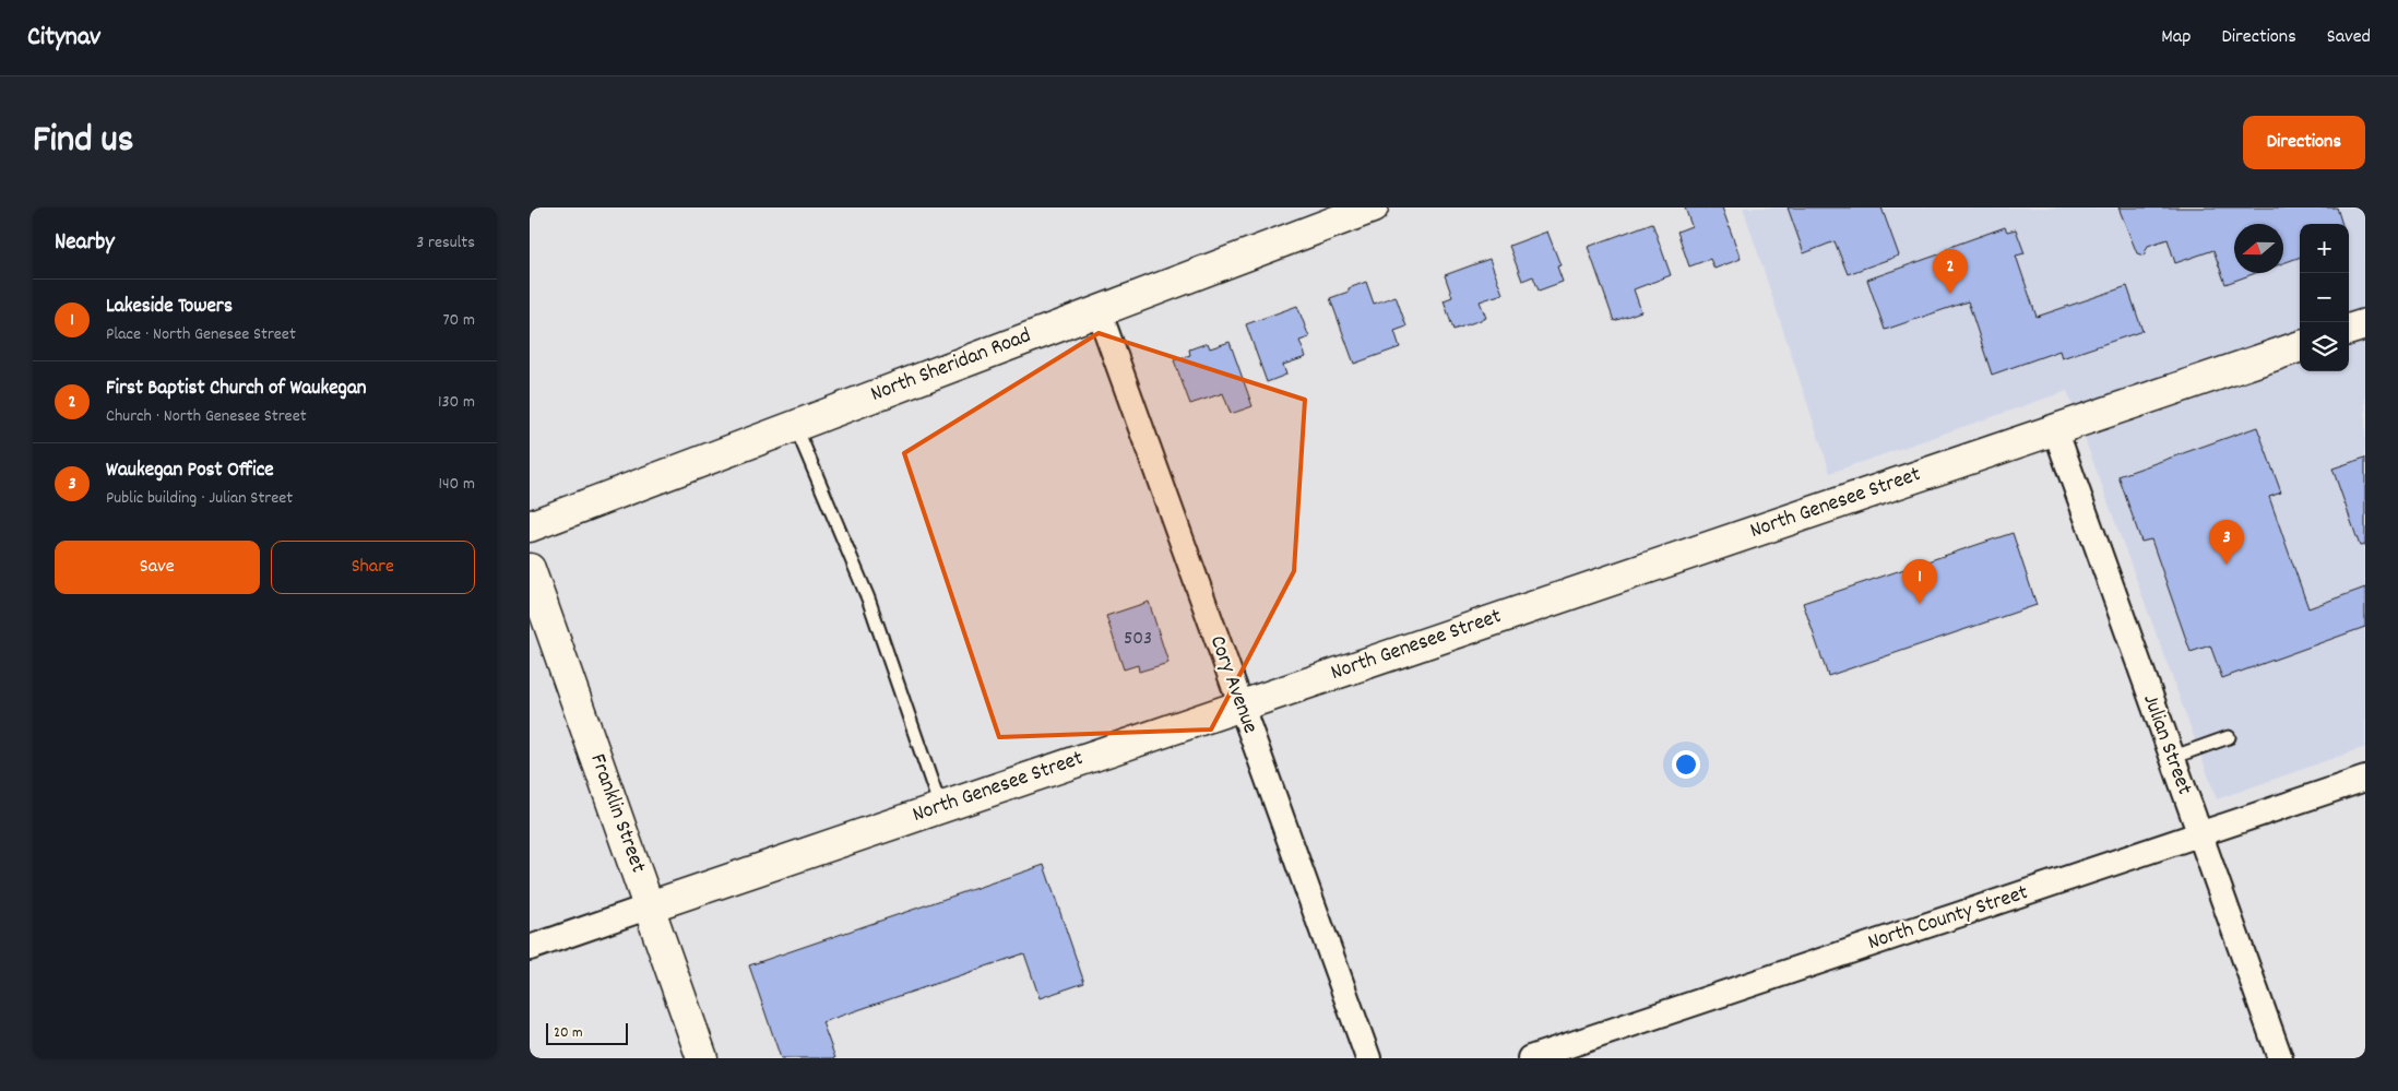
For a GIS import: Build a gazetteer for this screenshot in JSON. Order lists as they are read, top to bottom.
{
  "streets": {
    "street": [
      "North Sheridan Road",
      "North Genesee Street",
      "Cory Avenue",
      "Julian Street",
      "Franklin Street",
      "North County Street"
    ]
  },
  "crossings": [
    ["North Sheridan Road", "Cory Avenue"],
    ["North Genesee Street", "Cory Avenue"],
    ["North Genesee Street", "Julian Street"],
    ["North Genesee Street", "Franklin Street"],
    ["Julian Street", "North County Street"]
  ],
  "house_numbers": ["503"],
  "scale_bar": "20 m",
  "north": "left",
  "page": {
    "header": "Citynav",
    "nav": ["Map", "Directions", "Saved"],
    "title": "Find us",
    "buttons": [
      "Directions",
      ["Save", "Share"]
    ],
    "heading": ["Nearby", "3 results"],
    "map_buttons": ["+", "−"],
    "pins": ["2", "3", "1"],
    "list": [
      {
        "mark": "1",
        "name": "Lakeside Towers",
        "note": "Place · North Genesee Street",
        "value": "70 m"
      },
      {
        "mark": "2",
        "name": "First Baptist Church of Waukegan",
        "note": "Church · North Genesee Street",
        "value": "130 m"
      },
      {
        "mark": "3",
        "name": "Waukegan Post Office",
        "note": "Public building · Julian Street",
        "value": "140 m"
      }
    ],
    "scale": "20 m"
  }
}
